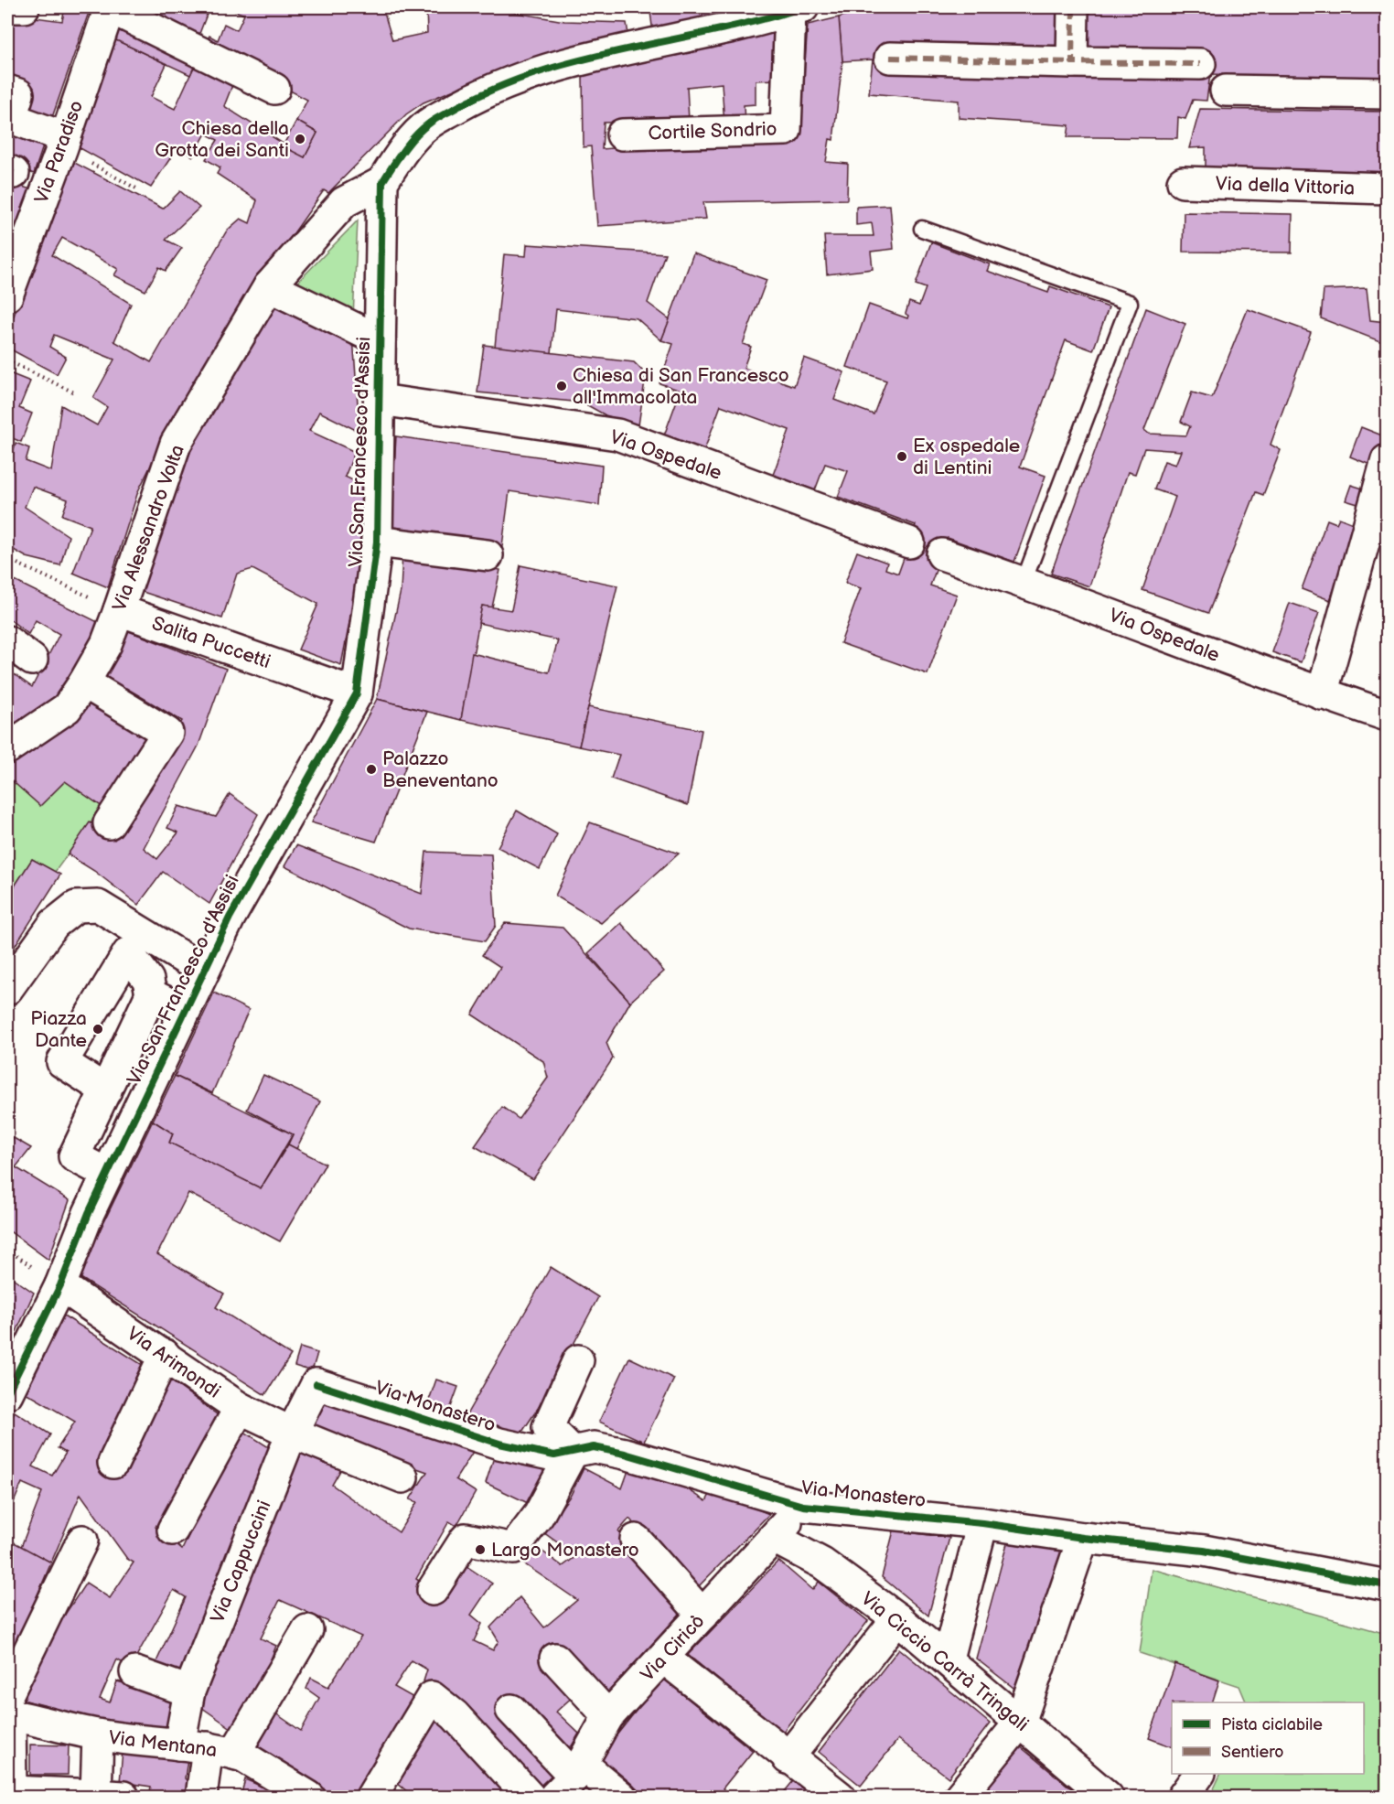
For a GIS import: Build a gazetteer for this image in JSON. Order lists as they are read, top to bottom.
{
  "streets": {
    "street": [
      "Cortile Sondrio",
      "Via Paradiso",
      "Via della Vittoria",
      "Via San Francesco d'Assisi",
      "Via Ospedale",
      "Via Alessandro Volta",
      "Salita Puccetti",
      "Via Arimondi",
      "Via Monastero",
      "Via Cappuccini",
      "Via Ciricò",
      "Via Ciccio Carrà Tringali",
      "Via Mentana"
    ]
  },
  "crossings": [
    ["Via San Francesco d'Assisi", "Via Ospedale"],
    ["Via San Francesco d'Assisi", "Via Alessandro Volta"],
    ["Via San Francesco d'Assisi", "Salita Puccetti"],
    ["Via San Francesco d'Assisi", "Via Arimondi"],
    ["Via Alessandro Volta", "Salita Puccetti"],
    ["Via Arimondi", "Via Cappuccini"],
    ["Via Monastero", "Via Cappuccini"],
    ["Via Monastero", "Via Ciricò"],
    ["Via Cappuccini", "Via Mentana"],
    ["Via Ciricò", "Via Ciccio Carrà Tringali"]
  ],
  "places": [
    "Chiesa della Grotta dei Santi",
    "Chiesa di San Francesco all'Immacolata",
    "Ex ospedale di Lentini",
    "Palazzo Beneventano",
    "Piazza Dante",
    "Largo Monastero"
  ],
  "legend": ["Pista ciclabile", "Sentiero"]
}
